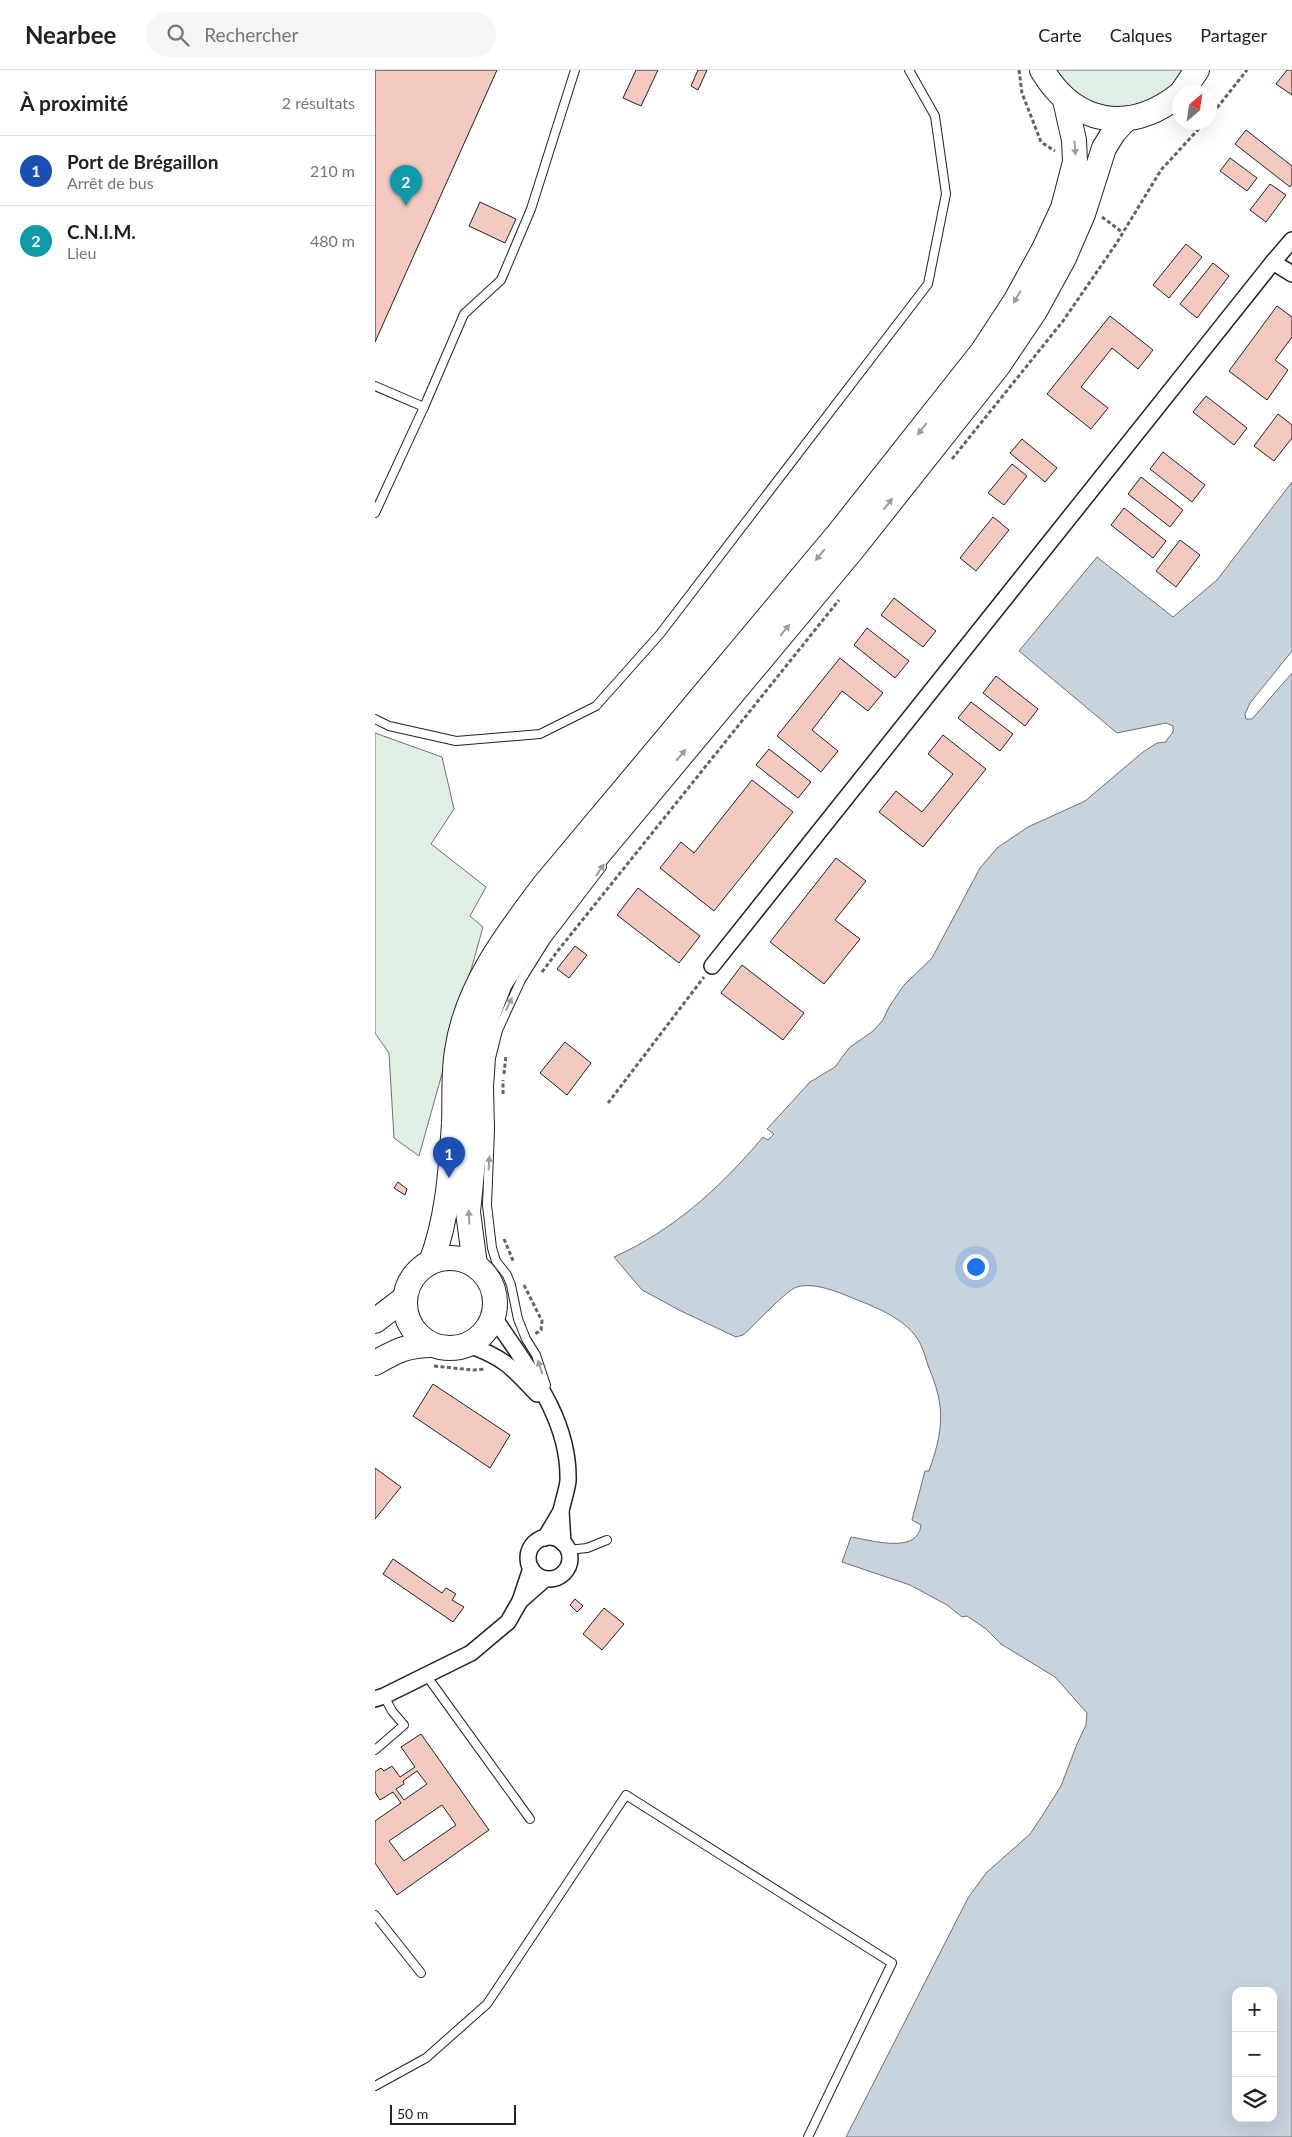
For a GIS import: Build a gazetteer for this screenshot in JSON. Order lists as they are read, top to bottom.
{
  "scale_bar": "50 m",
  "north": "top right",
  "page": {
    "header": "Nearbee",
    "search": "Rechercher",
    "nav": ["Carte", "Calques", "Partager"],
    "heading": ["À proximité", "2 résultats"],
    "list": [
      {
        "mark": "1",
        "name": "Port de Brégaillon",
        "note": "Arrêt de bus",
        "value": "210 m"
      },
      {
        "mark": "2",
        "name": "C.N.I.M.",
        "note": "Lieu",
        "value": "480 m"
      }
    ],
    "pins": ["2", "1"],
    "map_buttons": ["+", "−"],
    "scale": "50 m"
  }
}
